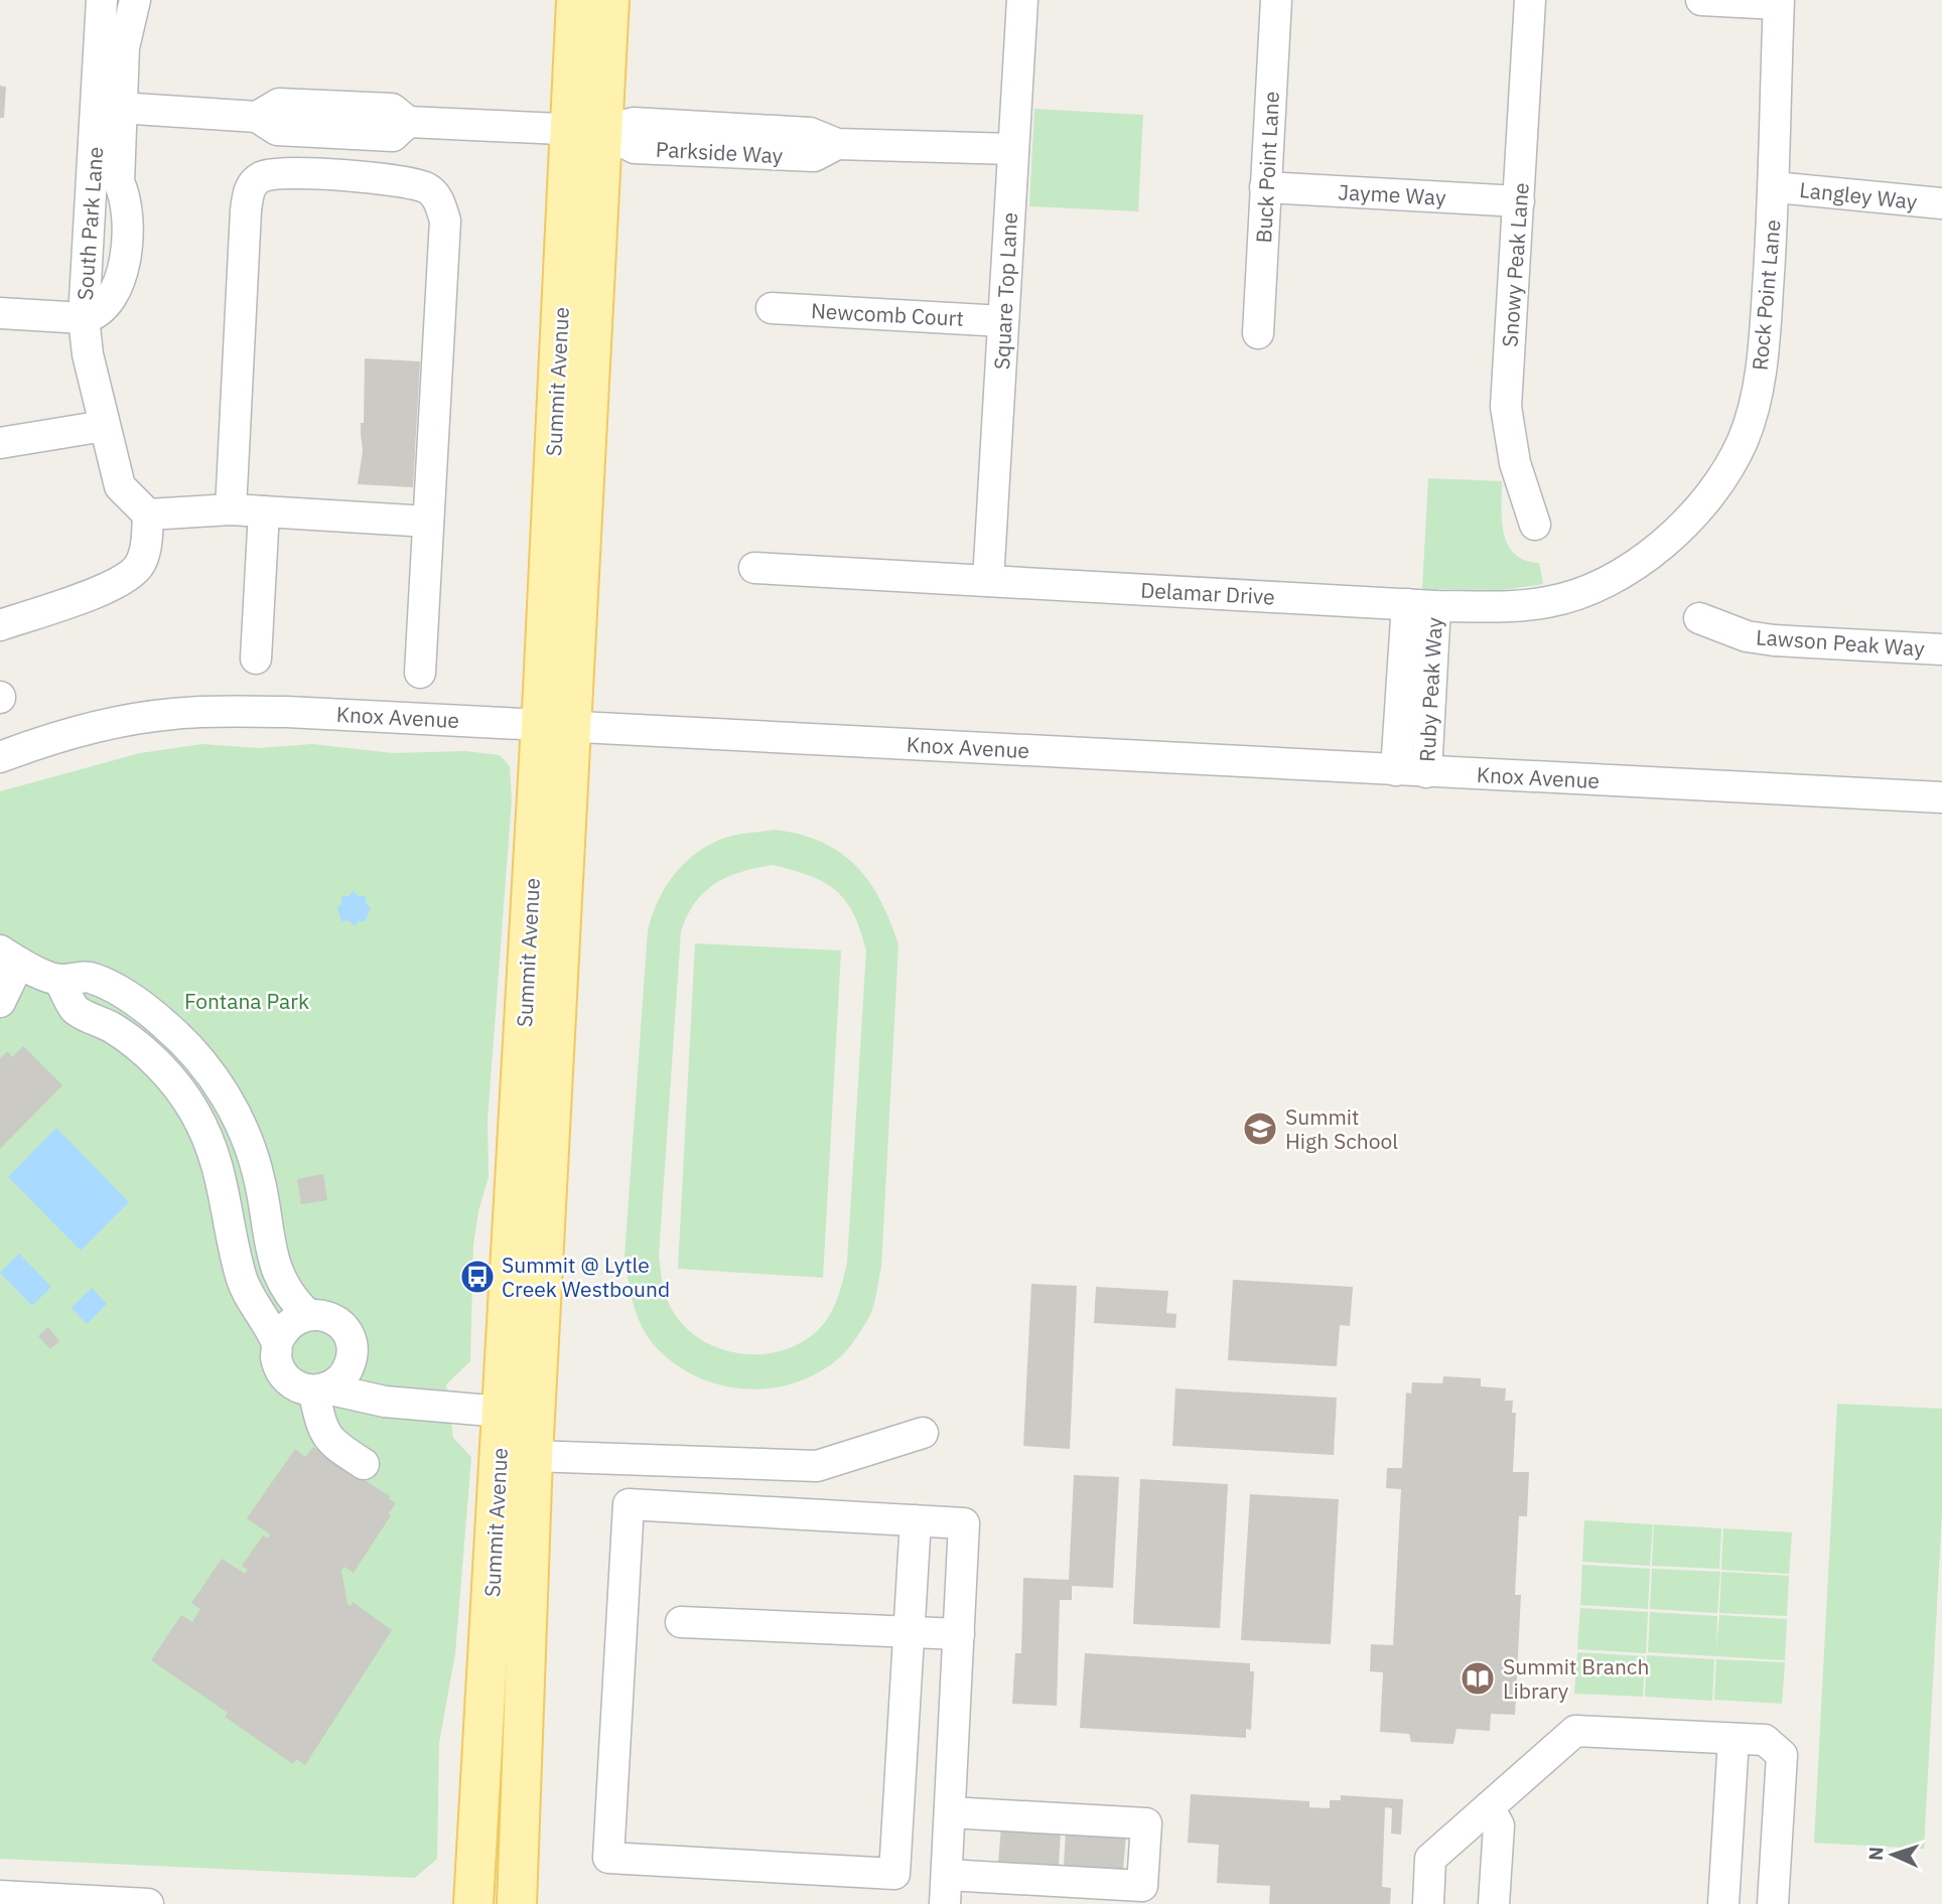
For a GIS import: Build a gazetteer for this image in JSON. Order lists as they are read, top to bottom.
{
  "streets": {
    "main road": ["Summit Avenue"],
    "street": [
      "Parkside Way",
      "Buck Point Lane",
      "Jayme Way",
      "Langley Way",
      "South Park Lane",
      "Snowy Peak Lane",
      "Square Top Lane",
      "Rock Point Lane",
      "Newcomb Court",
      "Delamar Drive",
      "Lawson Peak Way",
      "Ruby Peak Way",
      "Knox Avenue"
    ]
  },
  "crossings": [
    ["Parkside Way", "South Park Lane"],
    ["Parkside Way", "Square Top Lane"],
    ["Parkside Way", "Summit Avenue"],
    ["Buck Point Lane", "Jayme Way"],
    ["Jayme Way", "Snowy Peak Lane"],
    ["Langley Way", "Rock Point Lane"],
    ["Square Top Lane", "Newcomb Court"],
    ["Square Top Lane", "Delamar Drive"],
    ["Rock Point Lane", "Delamar Drive"],
    ["Summit Avenue", "Knox Avenue"],
    ["Delamar Drive", "Ruby Peak Way"],
    ["Ruby Peak Way", "Knox Avenue"]
  ],
  "parks": ["Fontana Park"],
  "places": {
    "school or university": ["Summit High School"],
    "bus stop": ["Summit @ Lytle Creek Westbound"],
    "library": ["Summit Branch Library"]
  },
  "north": "left"
}
